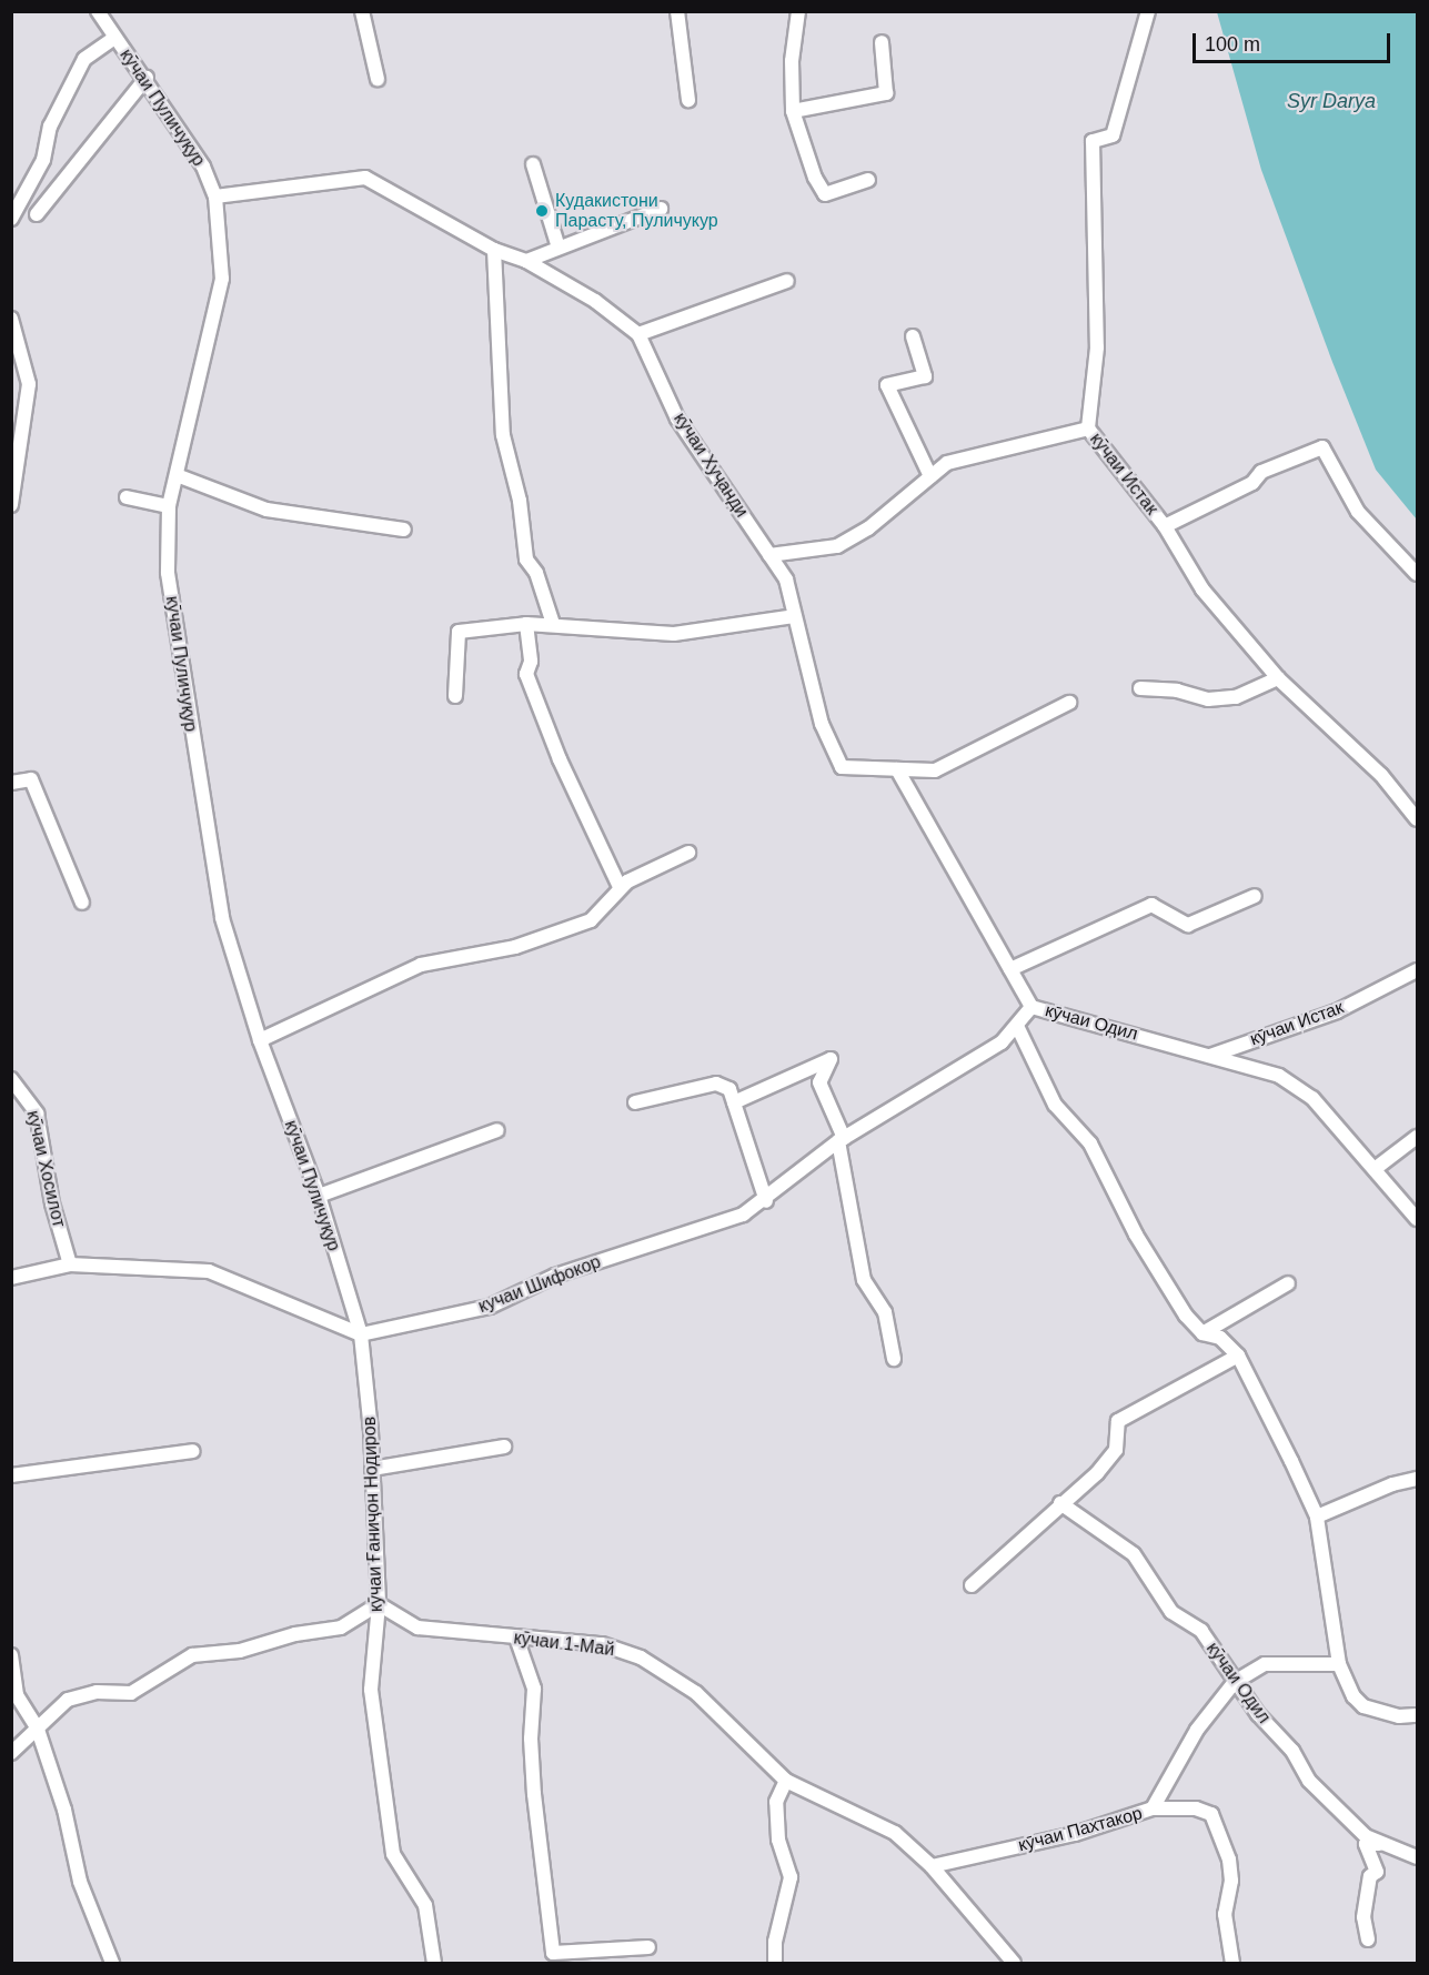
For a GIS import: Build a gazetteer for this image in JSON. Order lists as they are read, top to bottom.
{
  "streets": {
    "street": [
      "кӯчаи Пуличуқур",
      "кӯчаи Хуҷанди",
      "кӯчаи Истак",
      "кӯчаи Одил",
      "кӯчаи Хосилот",
      "кучаи Шифокор",
      "кӯчаи Ғаниҷон Нодиров",
      "кӯчаи 1-Май",
      "кӯчаи Пахтакор"
    ]
  },
  "crossings": [
    ["кӯчаи Пуличуқур", "кӯчаи Хуҷанди"],
    ["кӯчаи Пуличуқур", "кучаи Шифокор"],
    ["кӯчаи Пуличуқур", "кӯчаи Ғаниҷон Нодиров"],
    ["кӯчаи Истак", "кӯчаи Одил"],
    ["кӯчаи Одил", "кучаи Шифокор"],
    ["кӯчаи Одил", "кӯчаи Пахтакор"],
    ["кучаи Шифокор", "кӯчаи Ғаниҷон Нодиров"],
    ["кӯчаи Ғаниҷон Нодиров", "кӯчаи 1-Май"],
    ["кӯчаи 1-Май", "кӯчаи Пахтакор"]
  ],
  "water": ["Syr Darya"],
  "places": ["Кудакистони Парасту, Пуличукур"],
  "scale_bar": "100 m"
}
